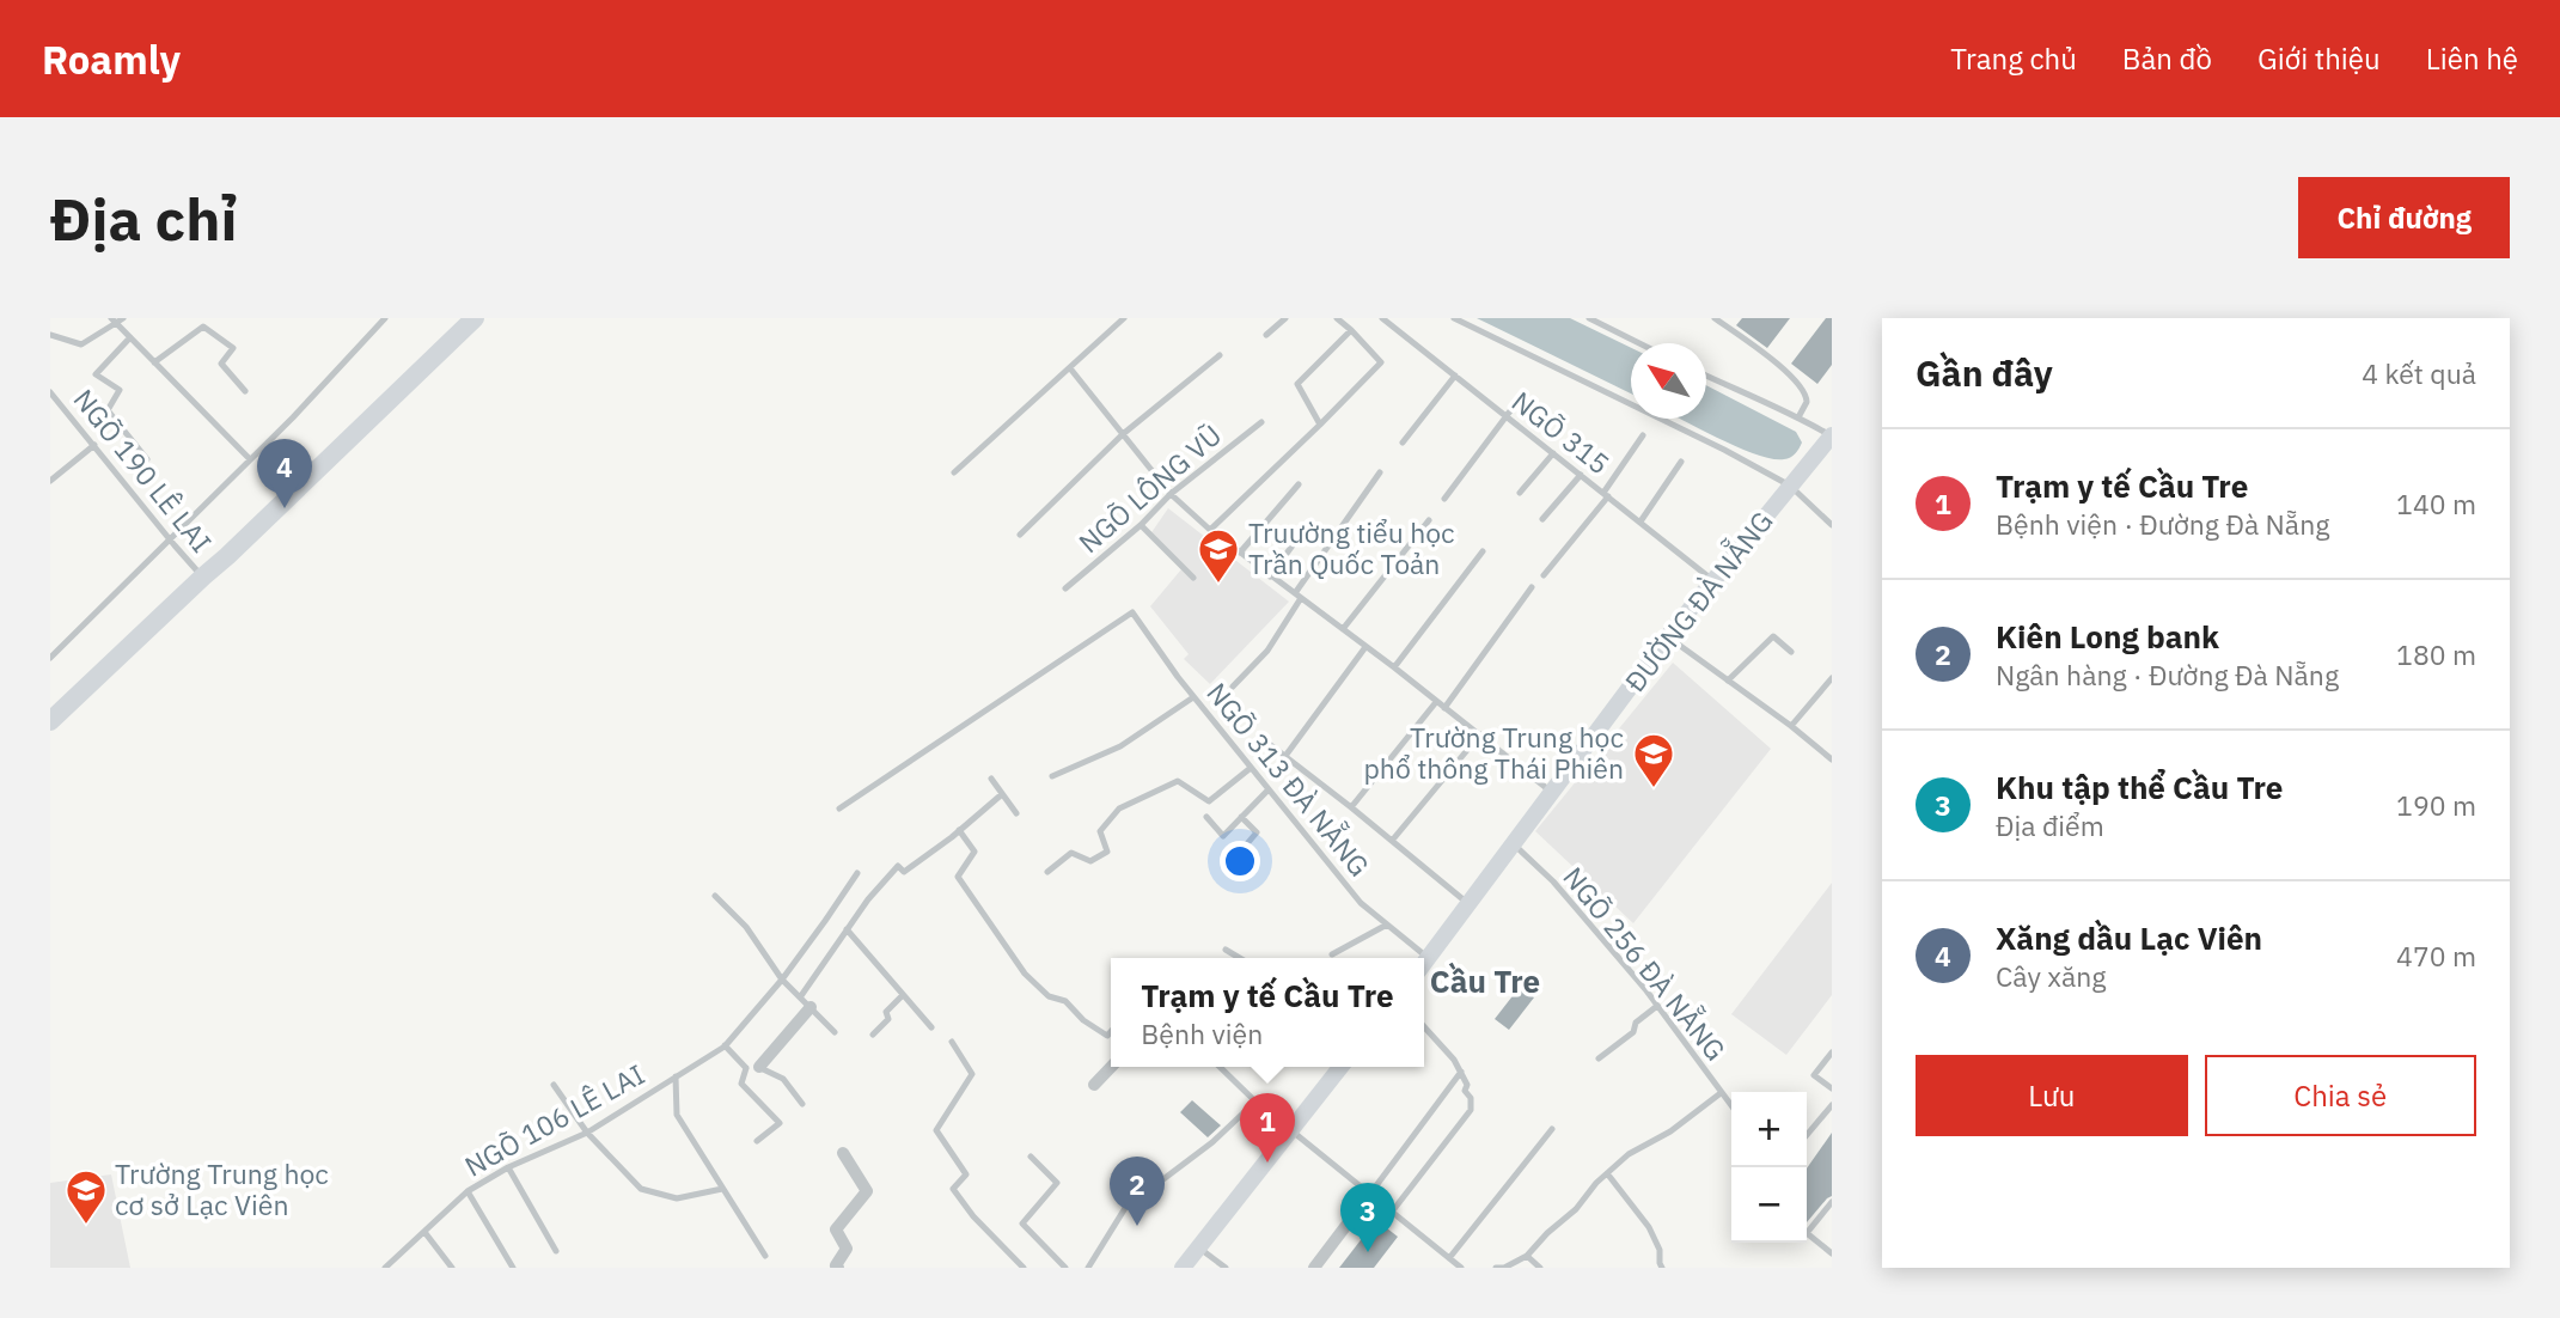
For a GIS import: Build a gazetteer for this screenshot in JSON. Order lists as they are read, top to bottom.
{
  "streets": {
    "main road": ["ĐƯỜNG ĐÀ NẴNG"],
    "lane": [
      "NGÕ 315",
      "NGÕ 190 LÊ LAI",
      "NGÕ LÔNG VŨ",
      "NGÕ 313 ĐÀ NẴNG",
      "NGÕ 256 ĐÀ NẴNG",
      "NGÕ 106 LÊ LAI"
    ]
  },
  "crossings": [
    ["NGÕ 315", "ĐƯỜNG ĐÀ NẴNG"],
    ["ĐƯỜNG ĐÀ NẴNG", "NGÕ 256 ĐÀ NẴNG"]
  ],
  "districts": ["Cầu Tre"],
  "places": {
    "school or university": ["Truường tiểu học Trần Quốc Toản", "Trường Trung học phổ thông Thái Phiên", "Trường Trung học cơ sở Lạc Viên"]
  },
  "north": "top left",
  "page": {
    "header": "Roamly",
    "nav": [
      "Trang chủ",
      "Bản đồ",
      "Giới thiệu",
      "Liên hệ"
    ],
    "buttons": [
      "Chỉ đường",
      ["Lưu", "Chia sẻ"]
    ],
    "title": "Địa chỉ",
    "heading": ["Gần đây", "4 kết quả"],
    "list": [
      {
        "mark": "1",
        "name": "Trạm y tế Cầu Tre",
        "note": "Bệnh viện · Đường Đà Nẵng",
        "value": "140 m"
      },
      {
        "mark": "2",
        "name": "Kiên Long bank",
        "note": "Ngân hàng · Đường Đà Nẵng",
        "value": "180 m"
      },
      {
        "mark": "3",
        "name": "Khu tập thể Cầu Tre",
        "note": "Địa điểm",
        "value": "190 m"
      },
      {
        "mark": "4",
        "name": "Xăng dầu Lạc Viên",
        "note": "Cây xăng",
        "value": "470 m"
      }
    ],
    "pins": [
      "4",
      "1",
      "2",
      "3"
    ],
    "popup": ["Trạm y tế Cầu Tre", "Bệnh viện"],
    "map_buttons": ["+", "−"]
  }
}
